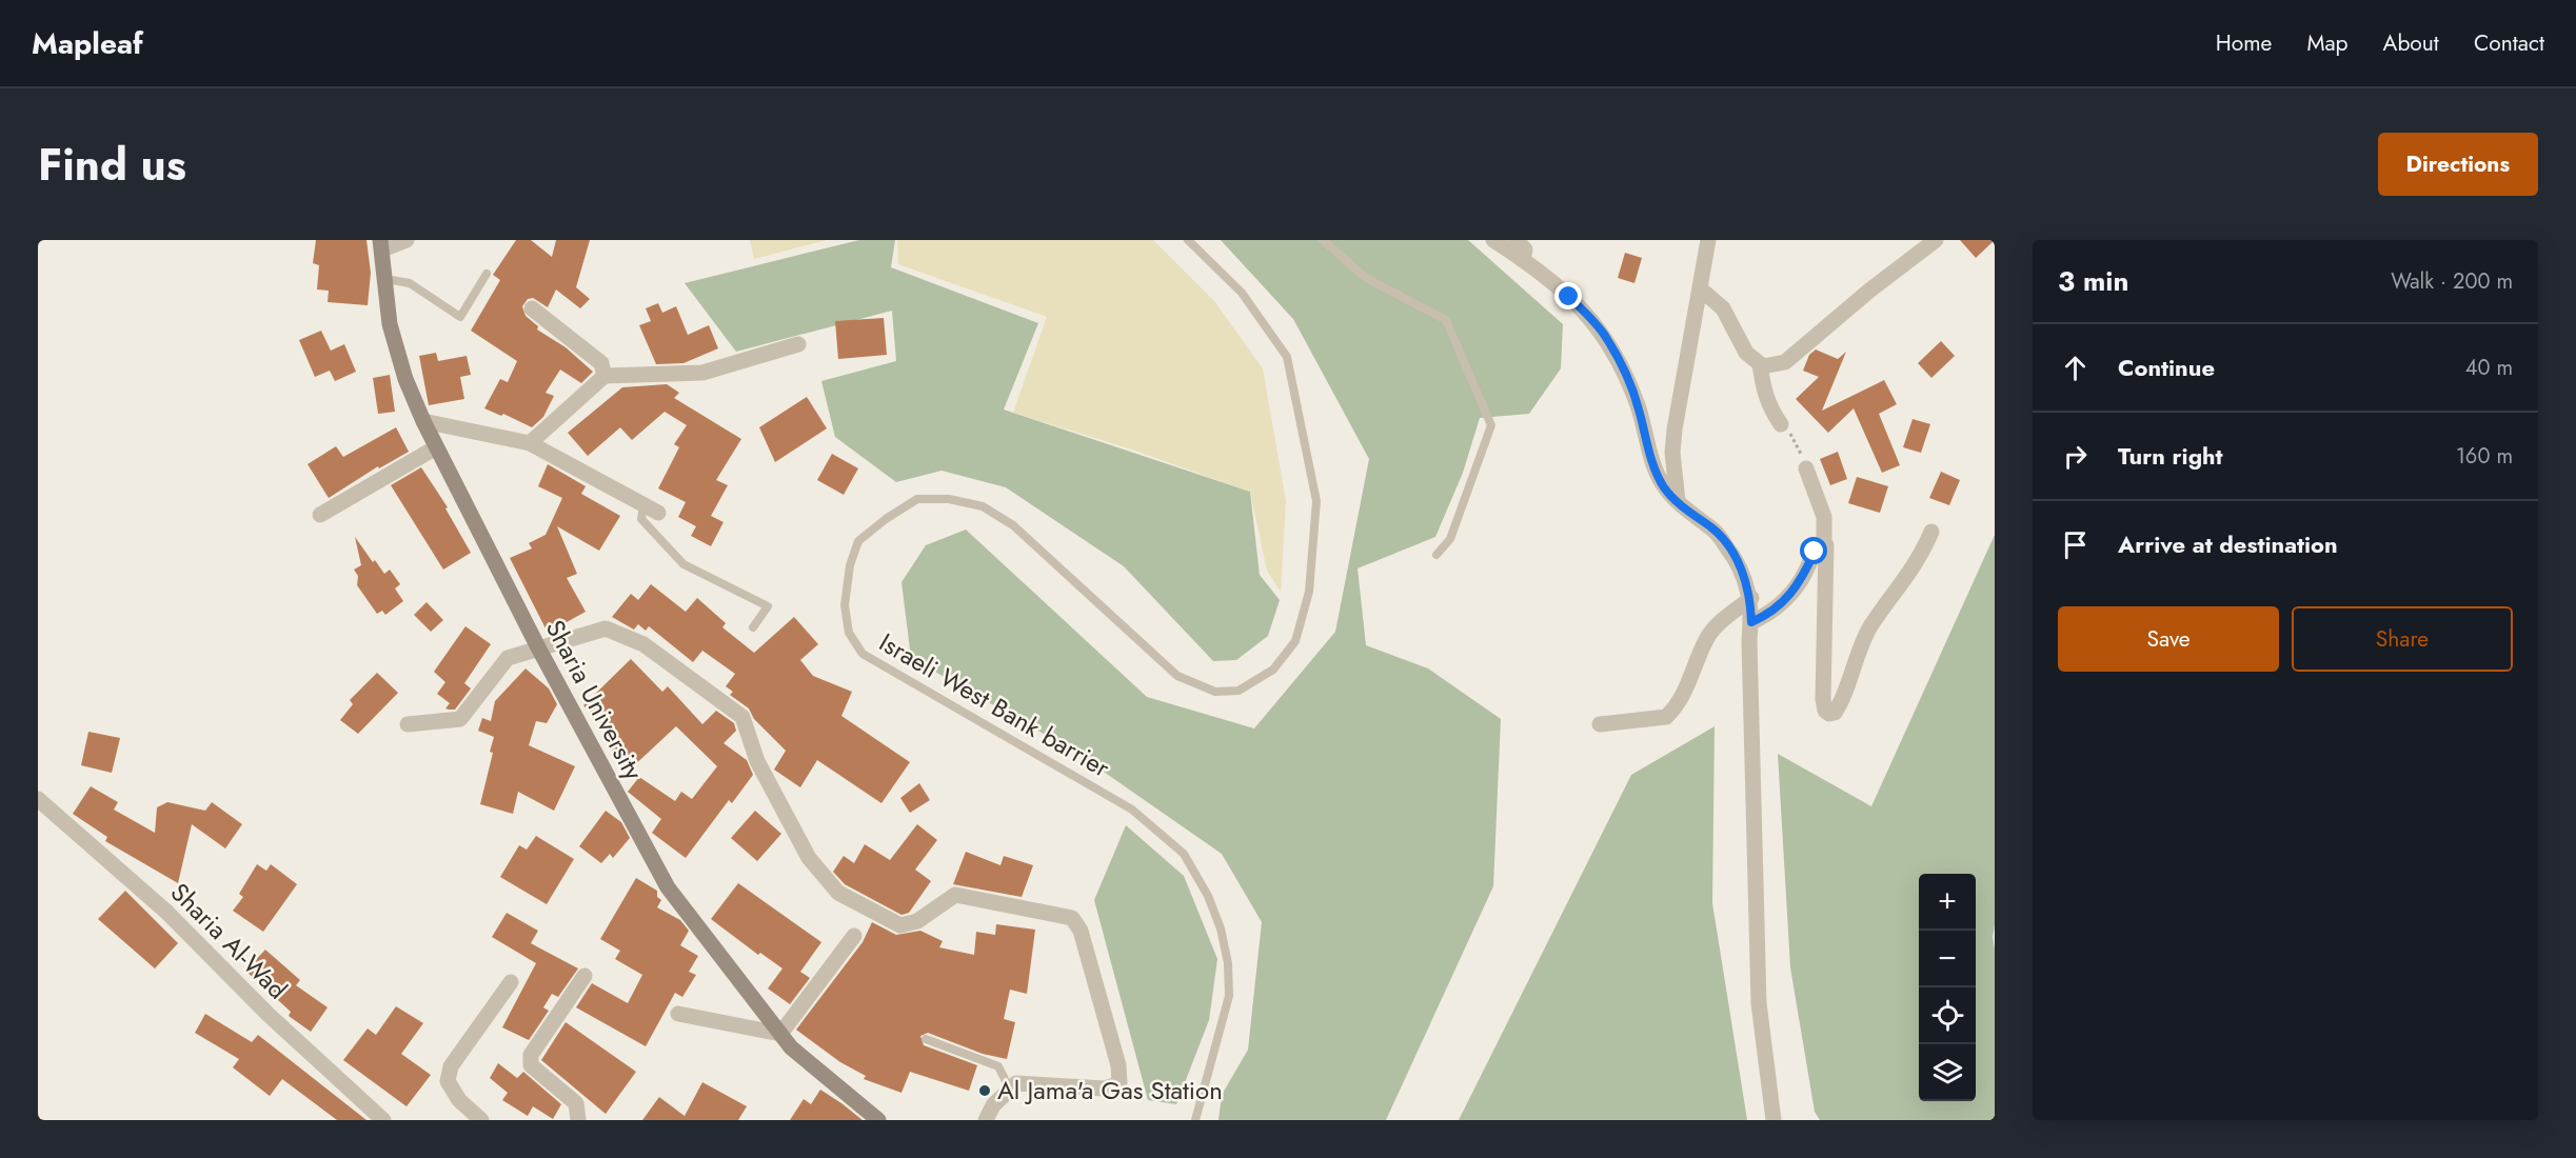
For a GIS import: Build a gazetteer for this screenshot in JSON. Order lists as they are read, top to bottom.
{
  "streets": {
    "main road": ["Sharia University"],
    "street": ["Sharia Al-Wad"],
    "lane": ["Israeli West Bank barrier"]
  },
  "places": ["Al Jama'a Gas Station"],
  "page": {
    "header": "Mapleaf",
    "nav": [
      "Home",
      "Map",
      "About",
      "Contact"
    ],
    "title": "Find us",
    "buttons": [
      "Directions",
      ["Save", "Share"]
    ],
    "heading": ["3 min", "Walk · 200 m"],
    "list": [
      ["Continue", "40 m"],
      ["Turn right", "160 m"],
      "Arrive at destination"
    ],
    "map_buttons": ["+", "−"]
  }
}
